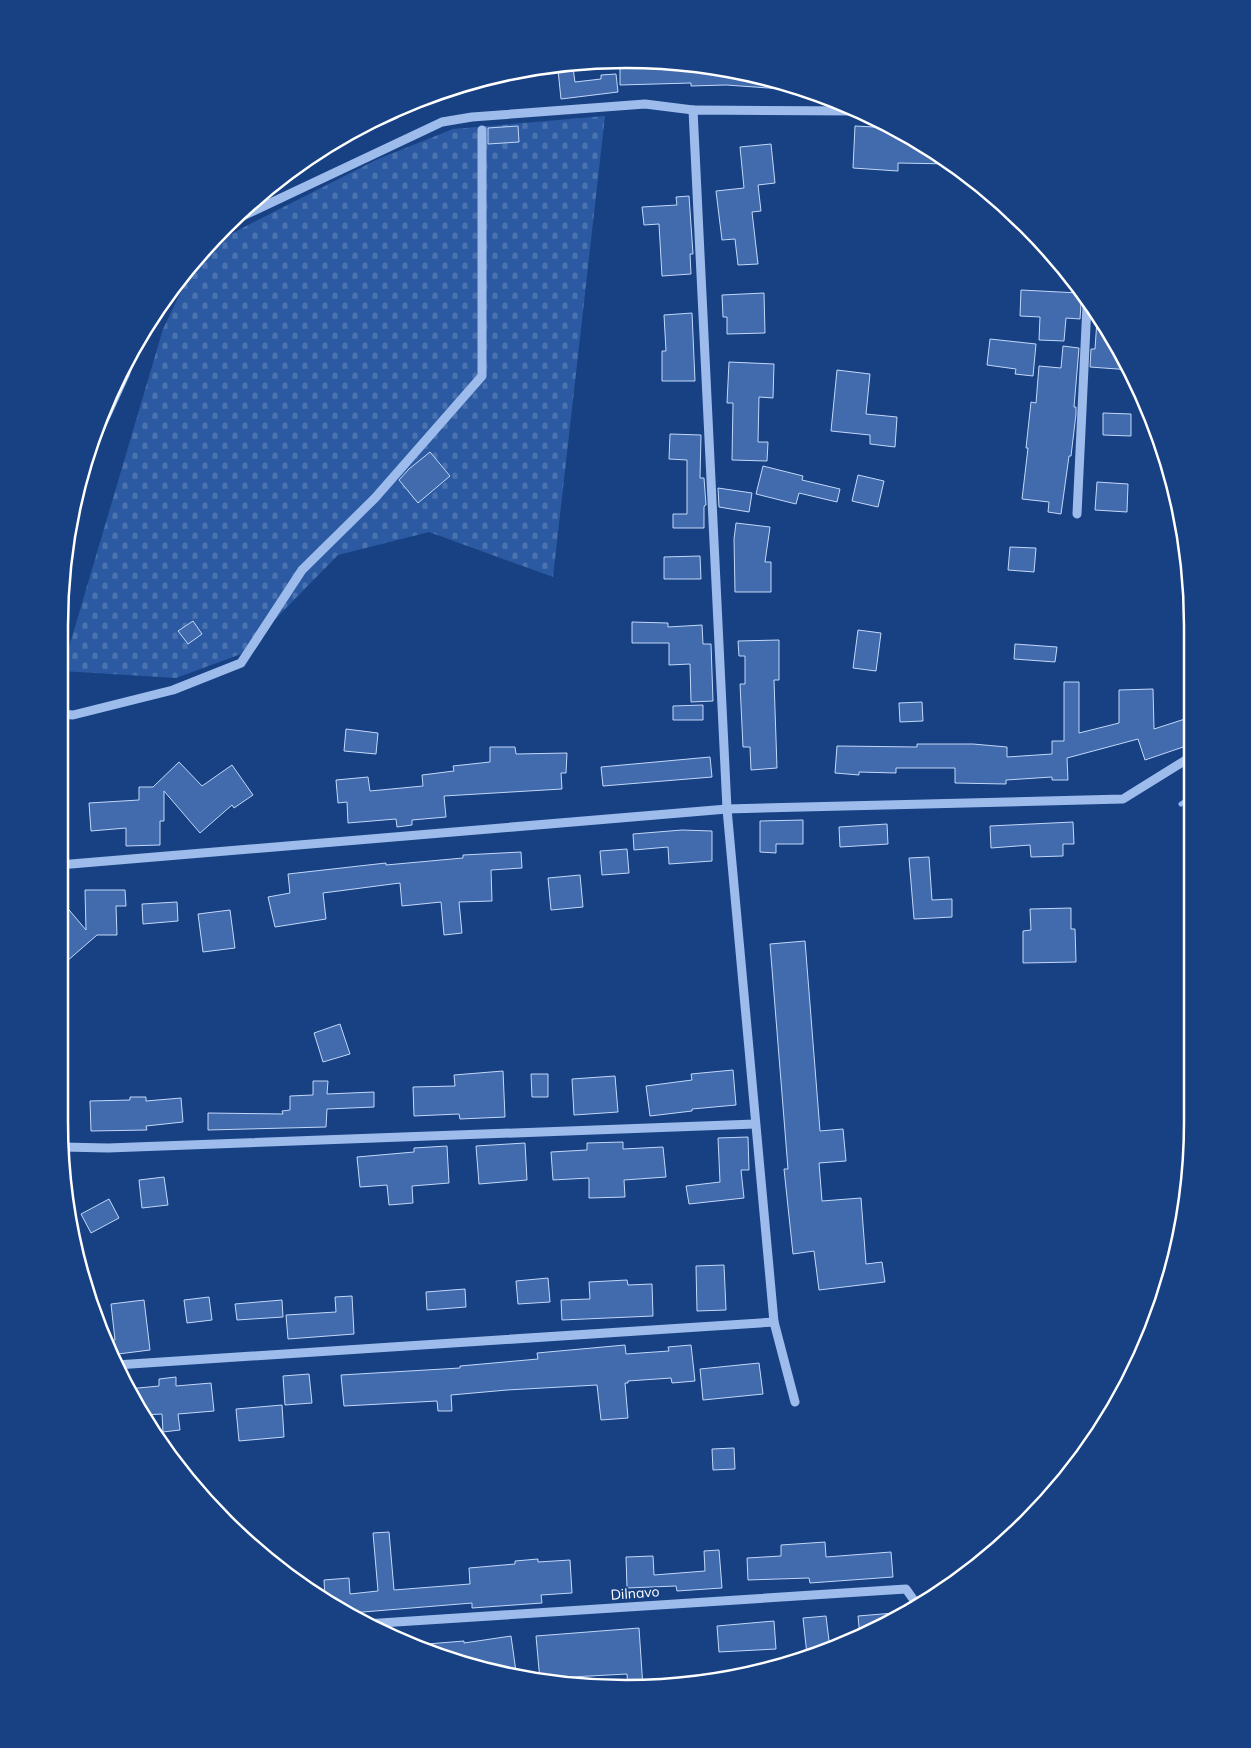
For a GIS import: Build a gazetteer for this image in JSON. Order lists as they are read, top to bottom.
{
  "streets": {
    "street": ["Dilnavo"]
  }
}
